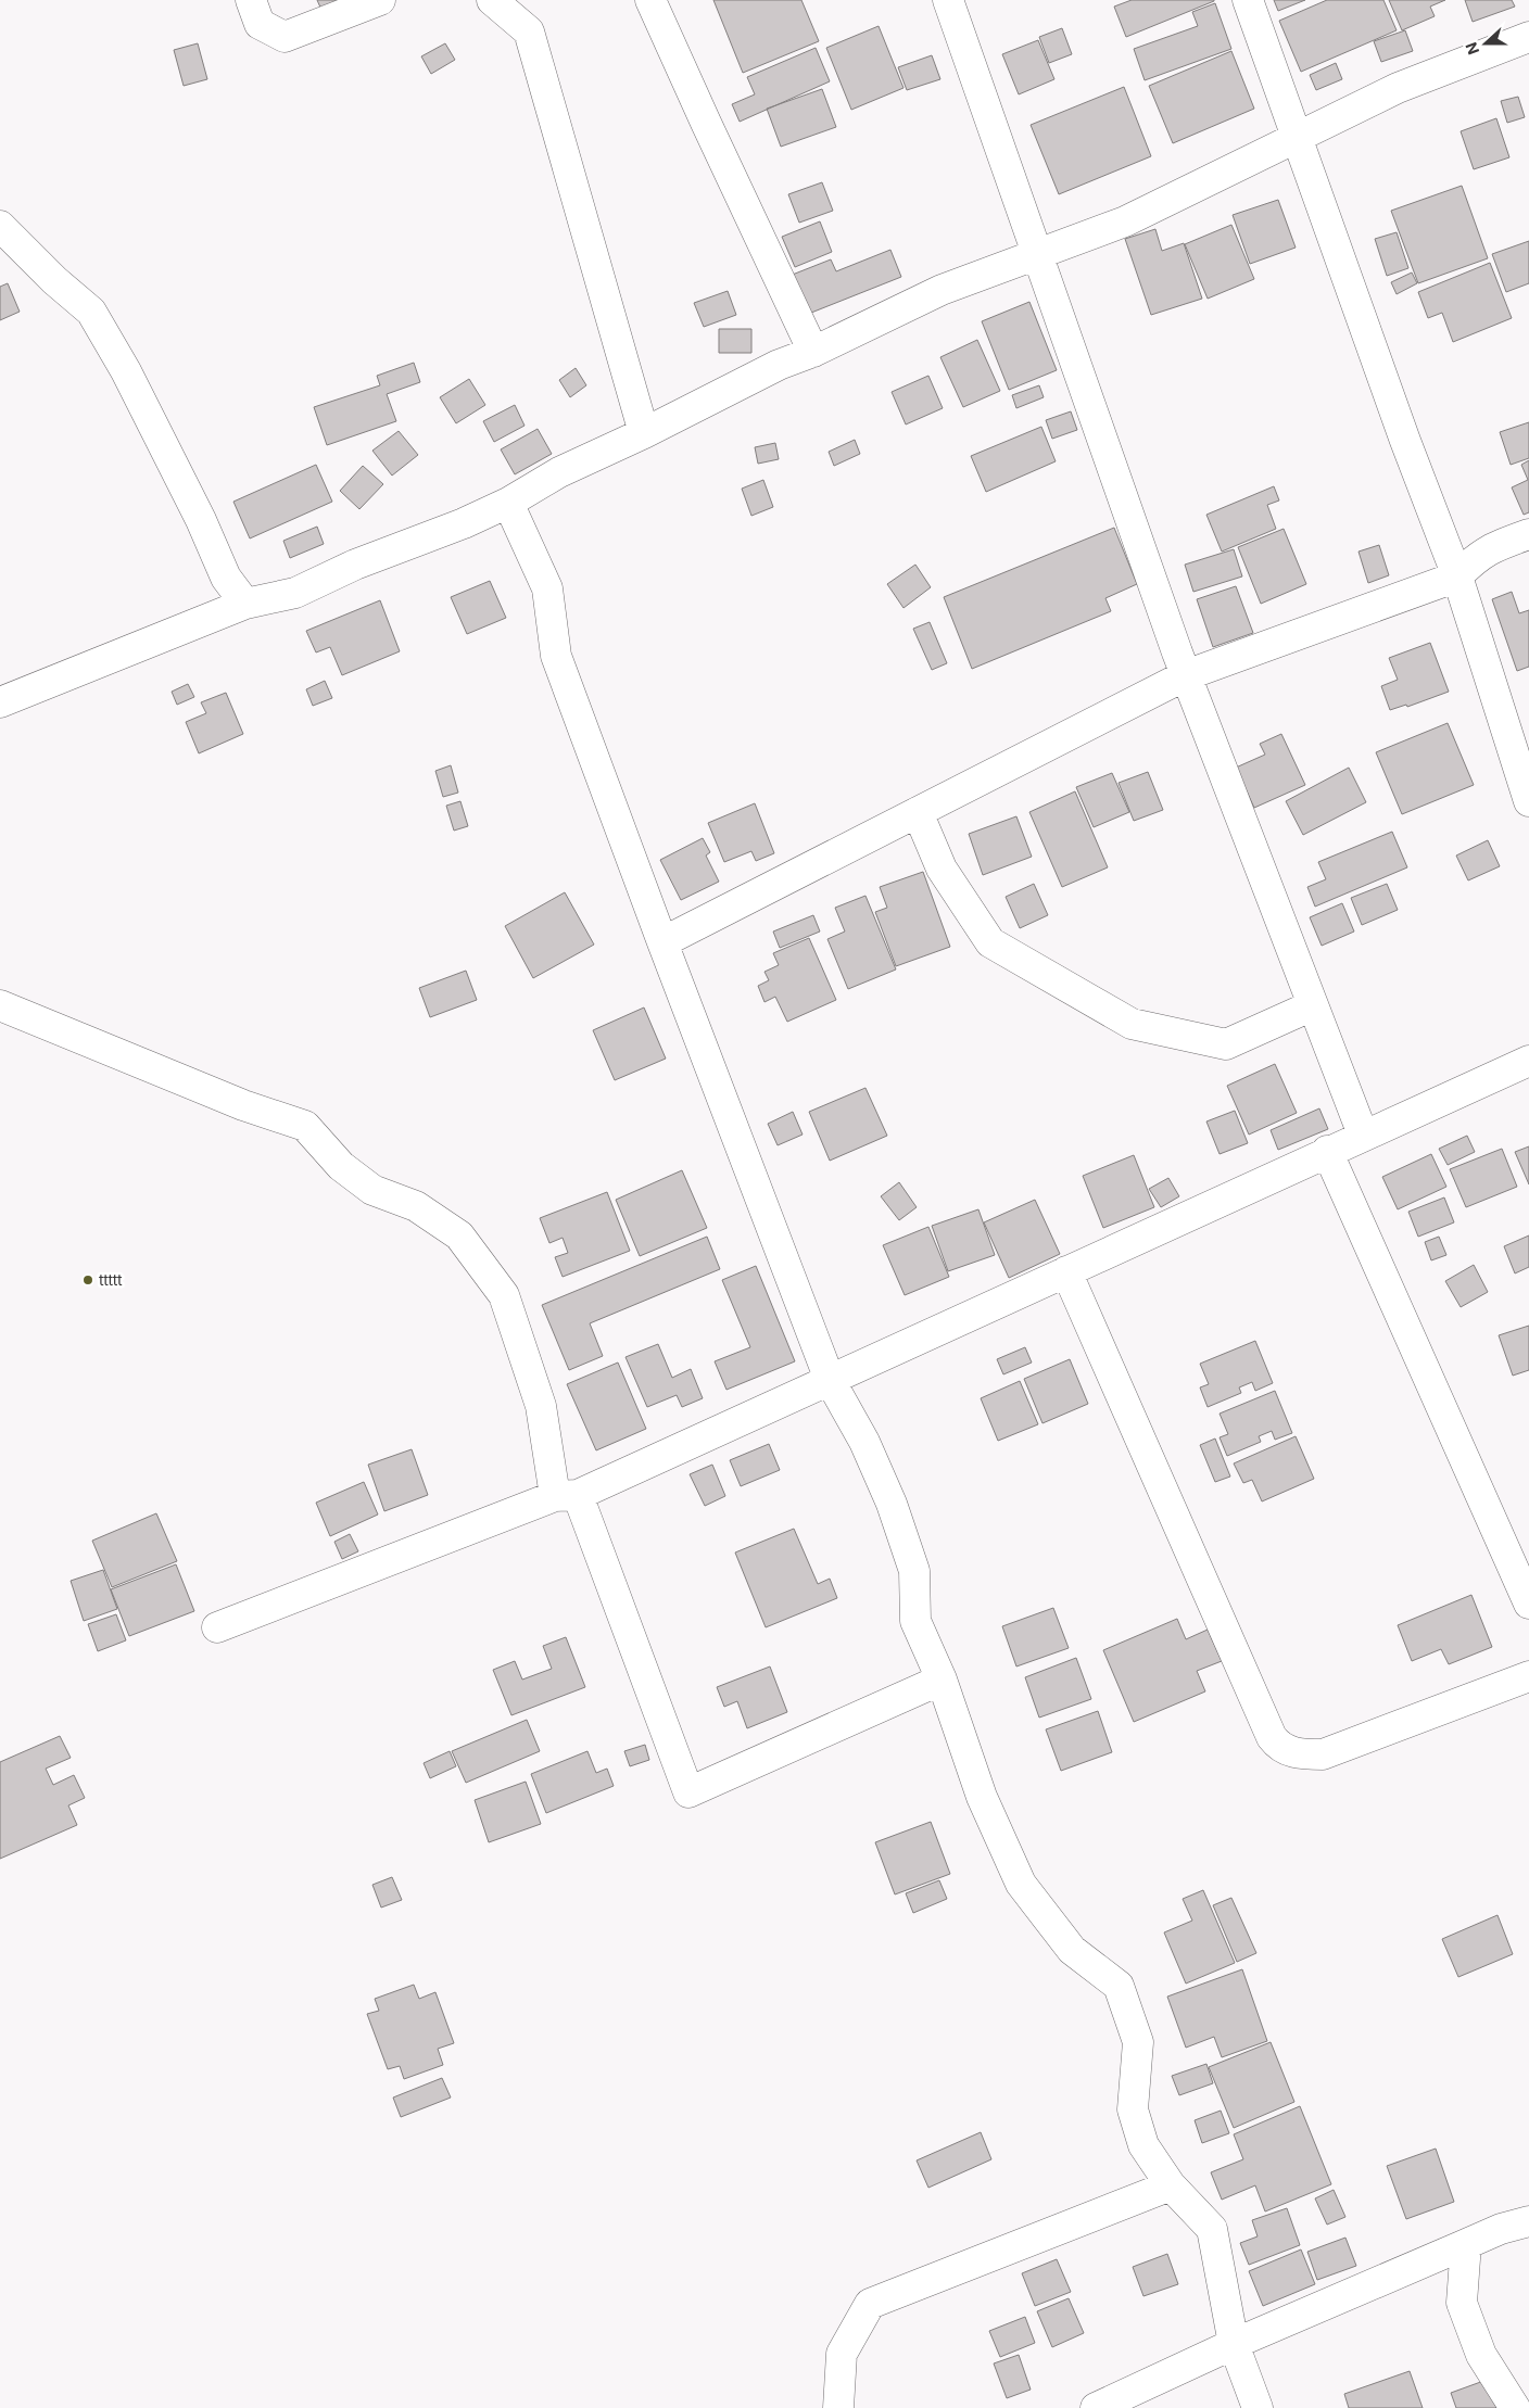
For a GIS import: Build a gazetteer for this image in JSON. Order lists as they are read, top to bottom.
{
  "places": ["ttttt"],
  "north": "left"
}
